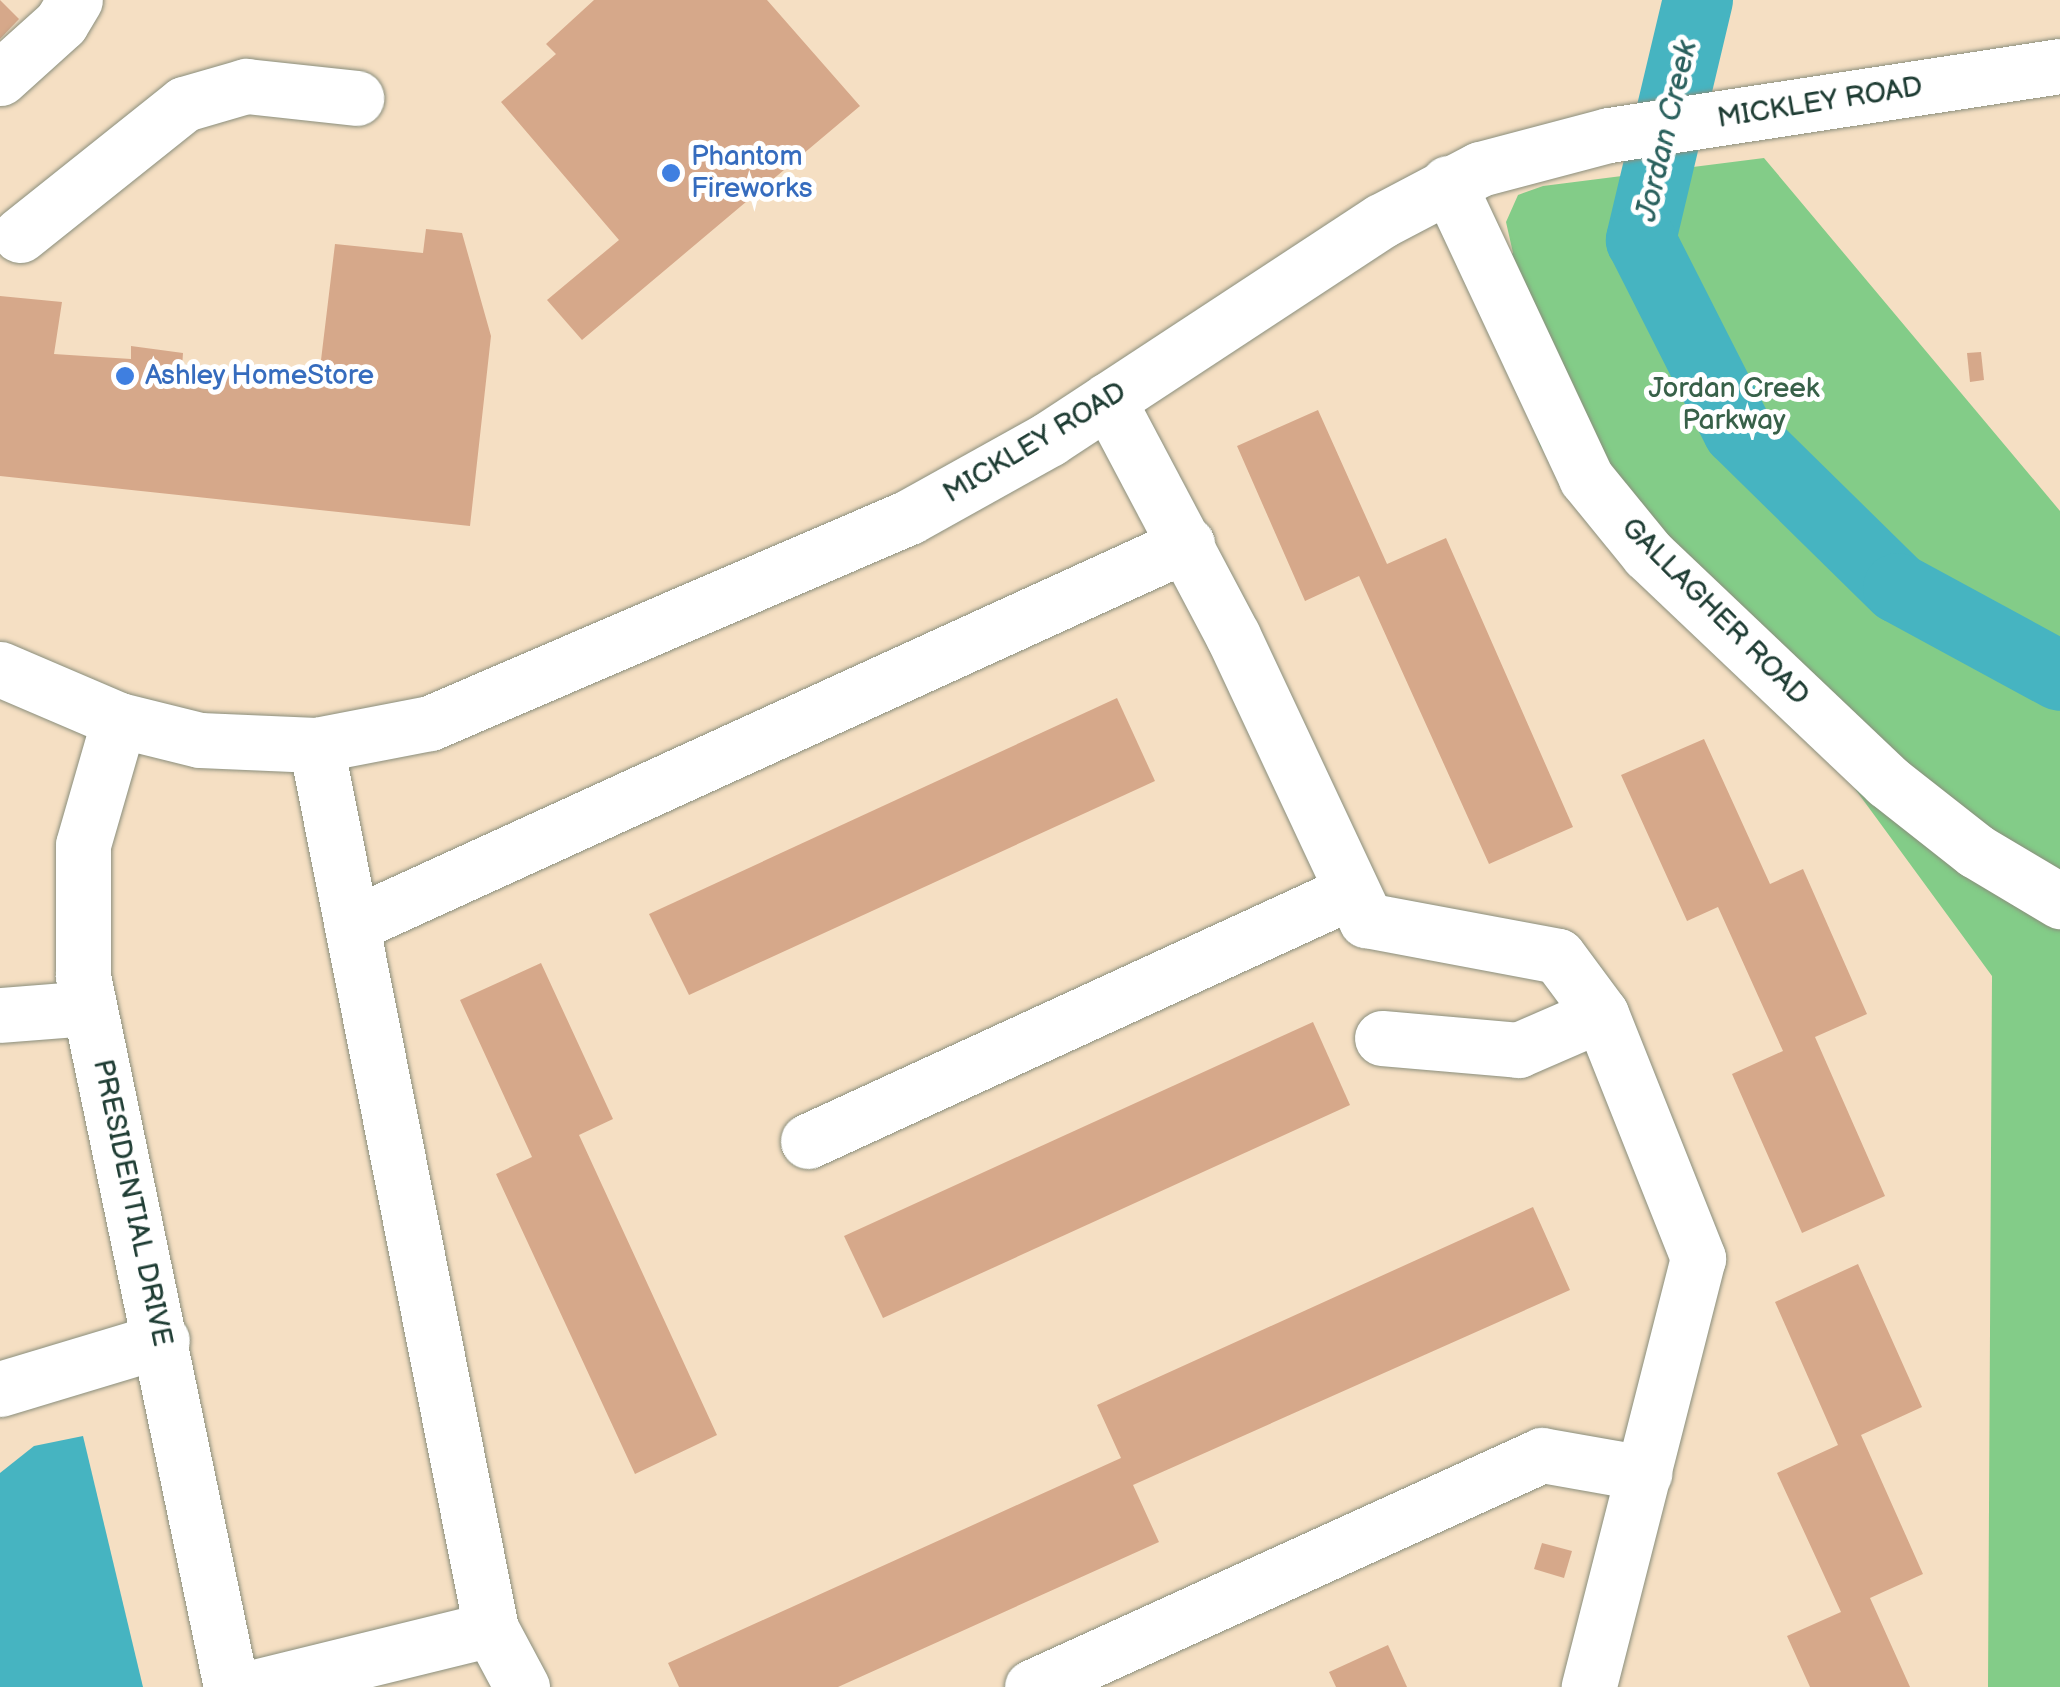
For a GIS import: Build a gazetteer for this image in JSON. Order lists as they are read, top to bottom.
{
  "streets": {
    "street": ["MICKLEY ROAD", "GALLAGHER ROAD", "PRESIDENTIAL DRIVE"]
  },
  "crossings": [
    ["MICKLEY ROAD", "GALLAGHER ROAD"],
    ["MICKLEY ROAD", "PRESIDENTIAL DRIVE"]
  ],
  "water": ["Jordan Creek"],
  "parks": ["Jordan Creek Parkway"],
  "places": ["Phantom Fireworks", "Ashley HomeStore"]
}
